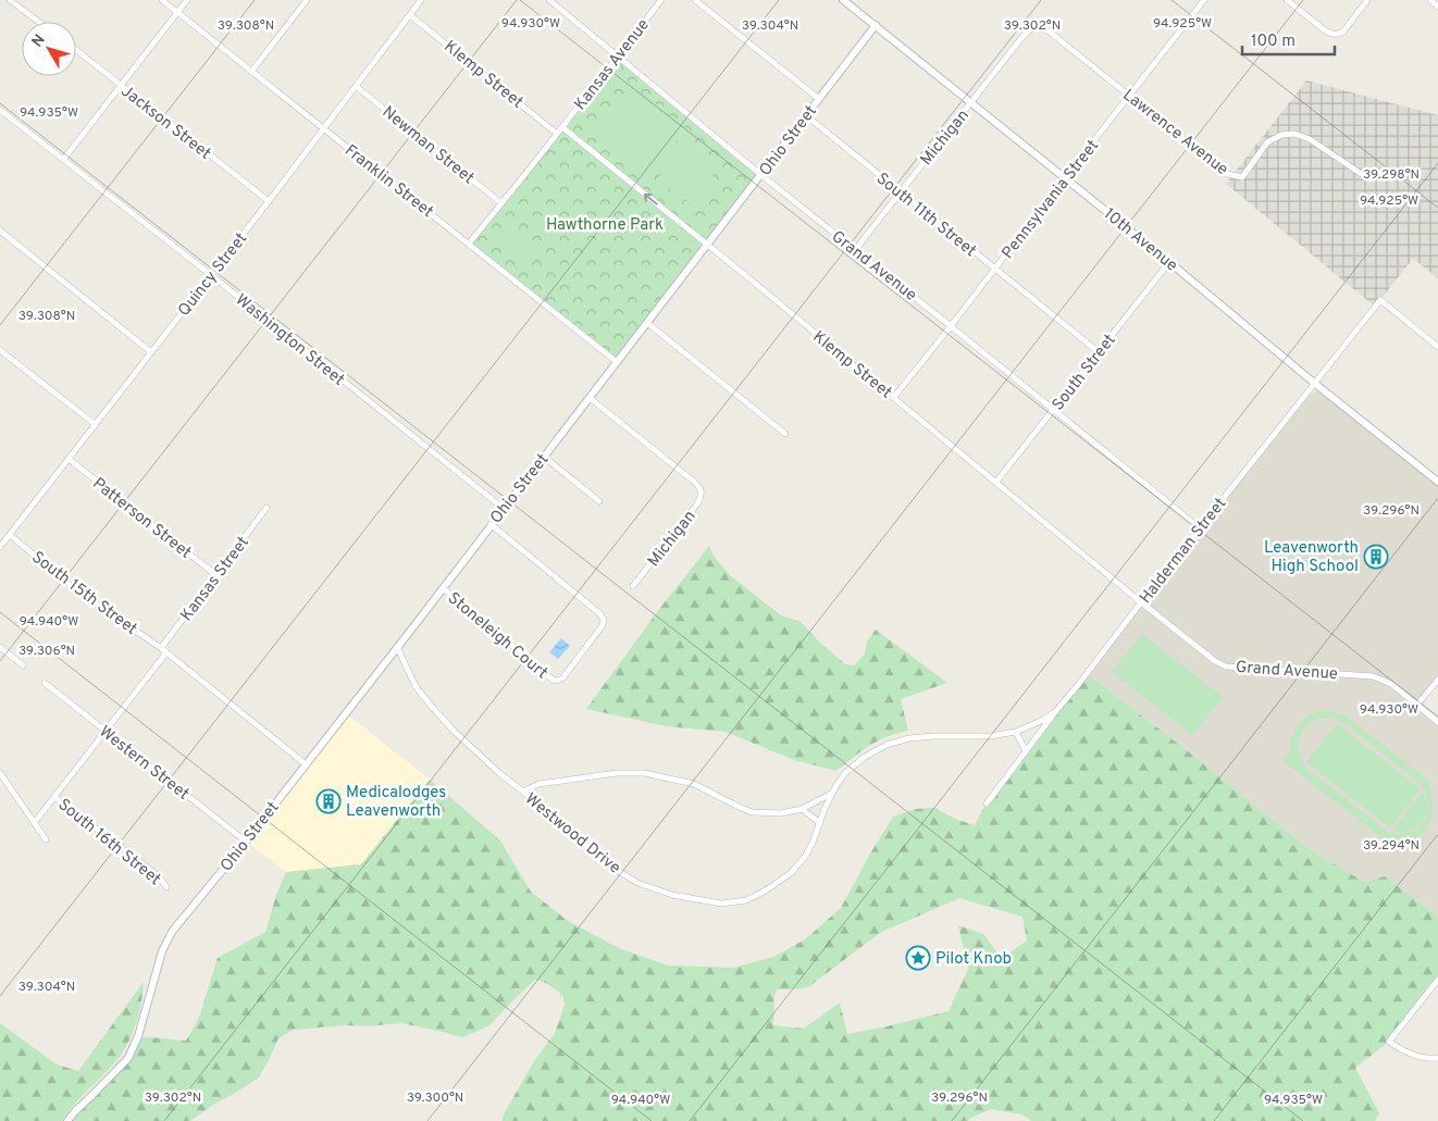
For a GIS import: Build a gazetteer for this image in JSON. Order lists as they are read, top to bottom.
{
  "streets": {
    "street": [
      "Kansas Avenue",
      "Klemp Street",
      "Jackson Street",
      "Lawrence Avenue",
      "Michigan",
      "Ohio Street",
      "Newman Street",
      "Franklin Street",
      "Pennsylvania Street",
      "South 11th Street",
      "10th Avenue",
      "Grand Avenue",
      "Quincy Street",
      "Washington Street",
      "South Street",
      "Patterson Street",
      "Halderman Street",
      "Kansas Street",
      "South 15th Street",
      "Stoneleigh Court",
      "Western Street",
      "Westwood Drive",
      "South 16th Street"
    ]
  },
  "crossings": [
    ["Kansas Avenue", "Klemp Street"],
    ["Kansas Avenue", "Grand Avenue"],
    ["Klemp Street", "Ohio Street"],
    ["Klemp Street", "Pennsylvania Street"],
    ["Klemp Street", "Grand Avenue"],
    ["Klemp Street", "Quincy Street"],
    ["Klemp Street", "South Street"],
    ["Klemp Street", "Halderman Street"],
    ["Jackson Street", "Quincy Street"],
    ["Lawrence Avenue", "Michigan"],
    ["Lawrence Avenue", "Pennsylvania Street"],
    ["Michigan", "Ohio Street"],
    ["Michigan", "South 11th Street"],
    ["Michigan", "10th Avenue"],
    ["Michigan", "Grand Avenue"],
    ["Ohio Street", "Franklin Street"],
    ["Ohio Street", "South 11th Street"],
    ["Ohio Street", "10th Avenue"],
    ["Ohio Street", "Grand Avenue"],
    ["Ohio Street", "Washington Street"],
    ["Ohio Street", "South 15th Street"],
    ["Ohio Street", "Stoneleigh Court"],
    ["Ohio Street", "Western Street"],
    ["Ohio Street", "Westwood Drive"],
    ["Newman Street", "Quincy Street"],
    ["Franklin Street", "Quincy Street"],
    ["Pennsylvania Street", "South 11th Street"],
    ["Pennsylvania Street", "10th Avenue"],
    ["Pennsylvania Street", "Grand Avenue"],
    ["South 11th Street", "South Street"],
    ["10th Avenue", "South Street"],
    ["10th Avenue", "Halderman Street"],
    ["Grand Avenue", "South Street"],
    ["Grand Avenue", "Halderman Street"],
    ["Quincy Street", "Washington Street"],
    ["Quincy Street", "Patterson Street"],
    ["Quincy Street", "South 15th Street"],
    ["Patterson Street", "Kansas Street"],
    ["Halderman Street", "Westwood Drive"],
    ["Kansas Street", "South 15th Street"],
    ["Kansas Street", "Western Street"],
    ["Kansas Street", "South 16th Street"]
  ],
  "parks": ["Hawthorne Park"],
  "places": {
    "building": ["Leavenworth High School", "Medicalodges Leavenworth"],
    "place": ["Pilot Knob"]
  },
  "scale_bar": "100 m",
  "north": "top left",
  "coordinates": [
    "94.925°W",
    "94.930°W",
    "39.308°N",
    "39.304°N",
    "39.302°N",
    "94.935°W",
    "39.298°N",
    "39.296°N",
    "94.940°W",
    "39.306°N",
    "39.294°N",
    "39.300°N"
  ]
}
